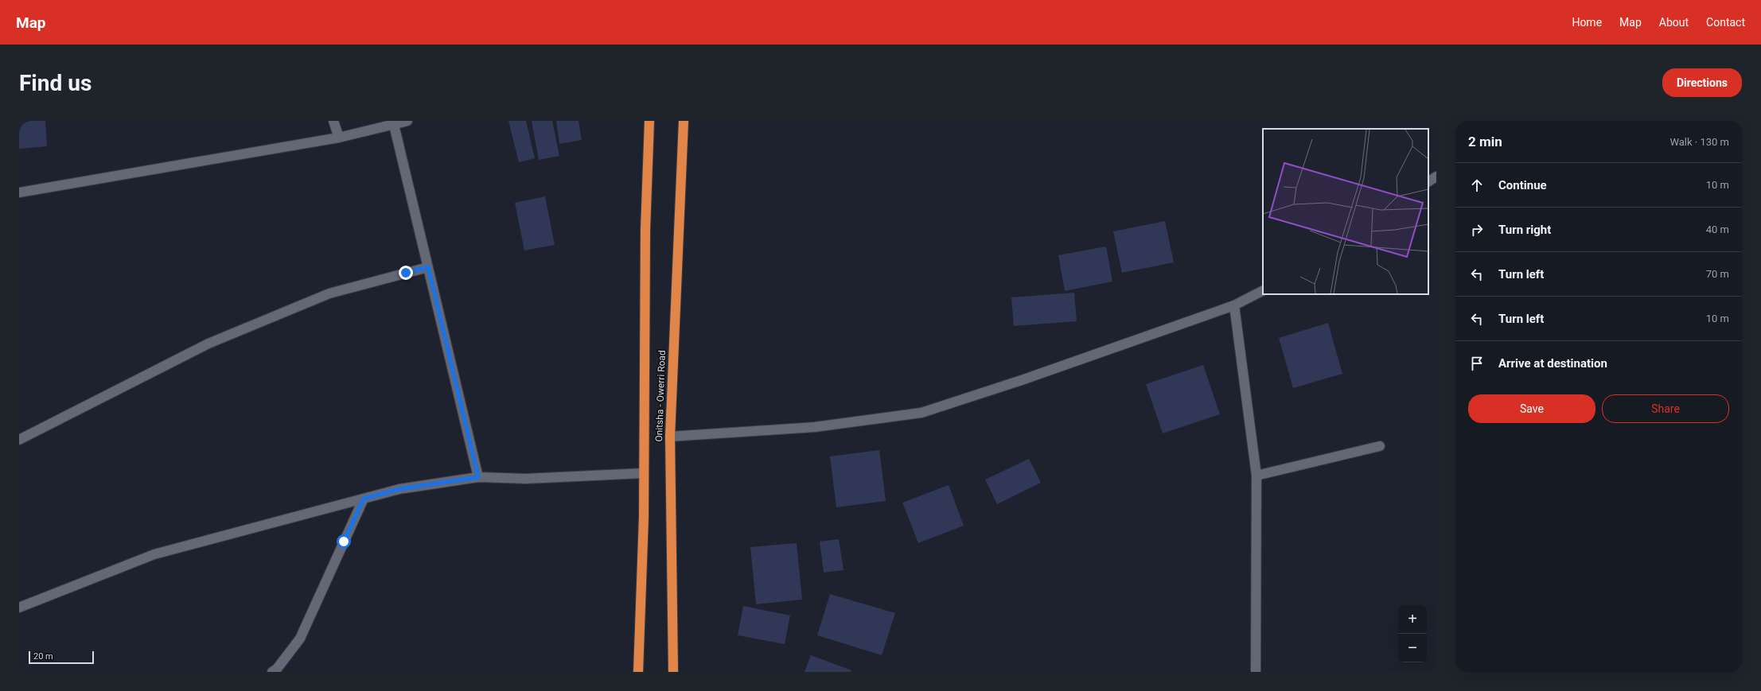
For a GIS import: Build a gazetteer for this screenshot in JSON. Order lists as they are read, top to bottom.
{
  "streets": {
    "highway": ["Onitsha - Owerri Road"]
  },
  "scale_bar": "20 m",
  "page": {
    "header": "Map",
    "nav": [
      "Home",
      "Map",
      "About",
      "Contact"
    ],
    "buttons": [
      "Directions",
      ["Save", "Share"]
    ],
    "title": "Find us",
    "heading": ["2 min", "Walk · 130 m"],
    "list": [
      ["Continue", "10 m"],
      ["Turn right", "40 m"],
      ["Turn left", "70 m"],
      ["Turn left", "10 m"],
      "Arrive at destination"
    ],
    "map_buttons": ["+", "−"],
    "scale": "20 m"
  }
}
